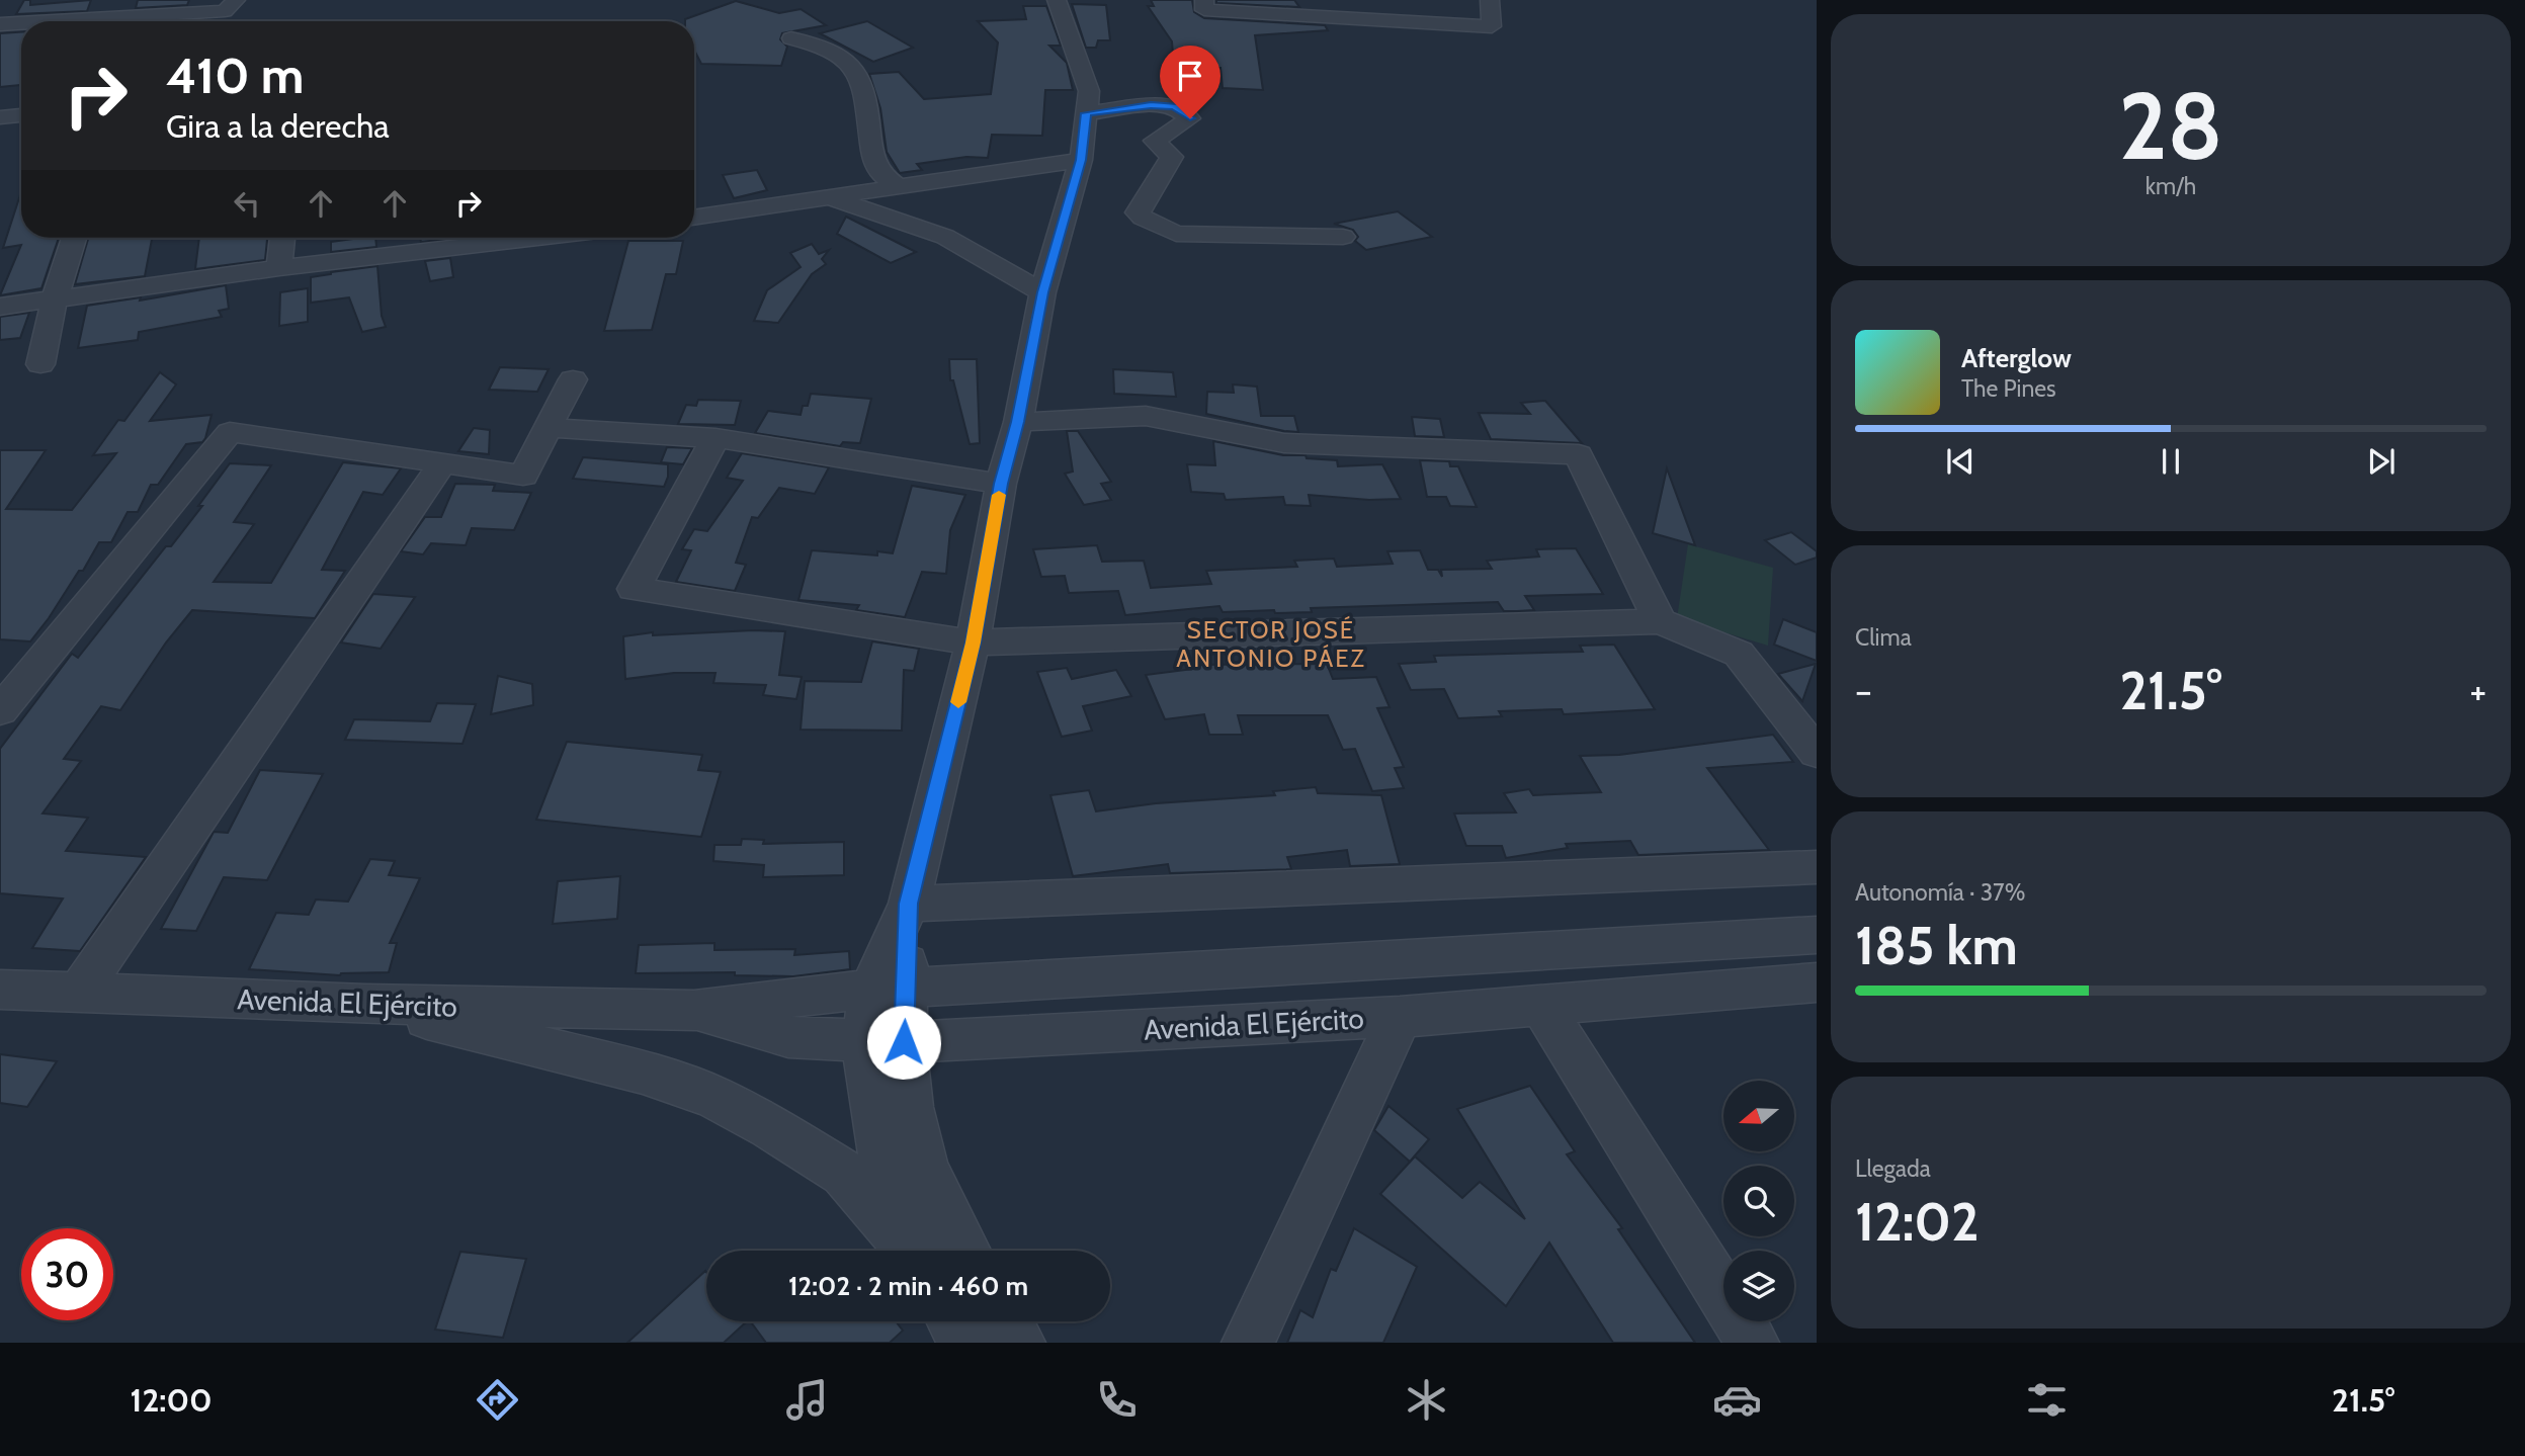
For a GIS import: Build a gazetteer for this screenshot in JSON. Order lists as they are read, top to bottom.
{
  "streets": {
    "street": ["Avenida El Ejército"]
  },
  "districts": ["SECTOR JOSÉ ANTONIO PÁEZ"],
  "north": "left",
  "page": {
    "tile": [
      ["28", "km/h"],
      "Clima",
      ["Autonomía · 37%", "185 km"],
      ["Llegada", "12:02"]
    ],
    "turn": ["410 m", "Gira a la derecha"],
    "song": ["Afterglow", "The Pines"],
    "heat": ["−", "21.5°", "+"],
    "limit": "30",
    "trip": "12:02 · 2 min · 460 m",
    "tabs": ["12:00", "21.5°"]
  }
}
